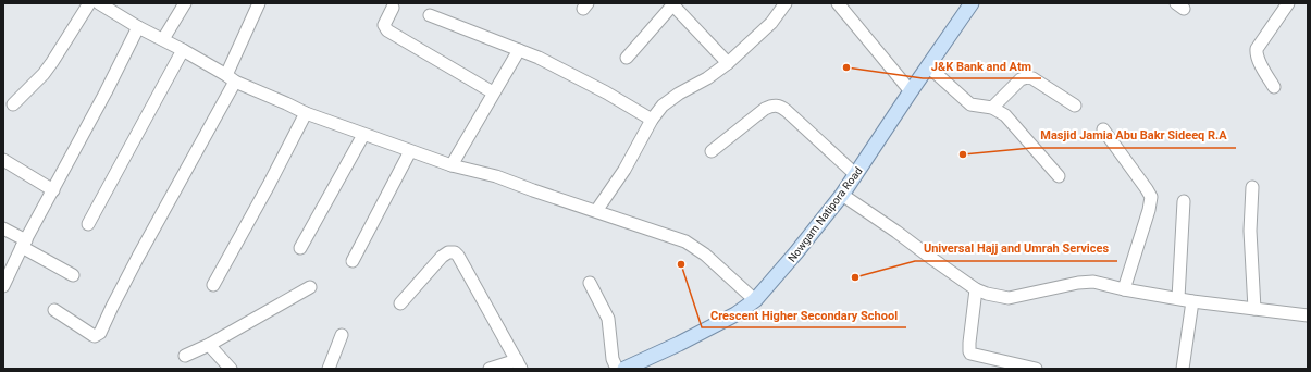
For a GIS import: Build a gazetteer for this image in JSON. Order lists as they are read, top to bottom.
{
  "streets": {
    "main road": ["Nowgam Natipora Road"]
  },
  "places": [
    "J&K Bank and Atm",
    "Masjid Jamia Abu Bakr Sideeq R.A",
    "Crescent Higher Secondary School",
    "Universal Hajj and Umrah Services"
  ]
}
